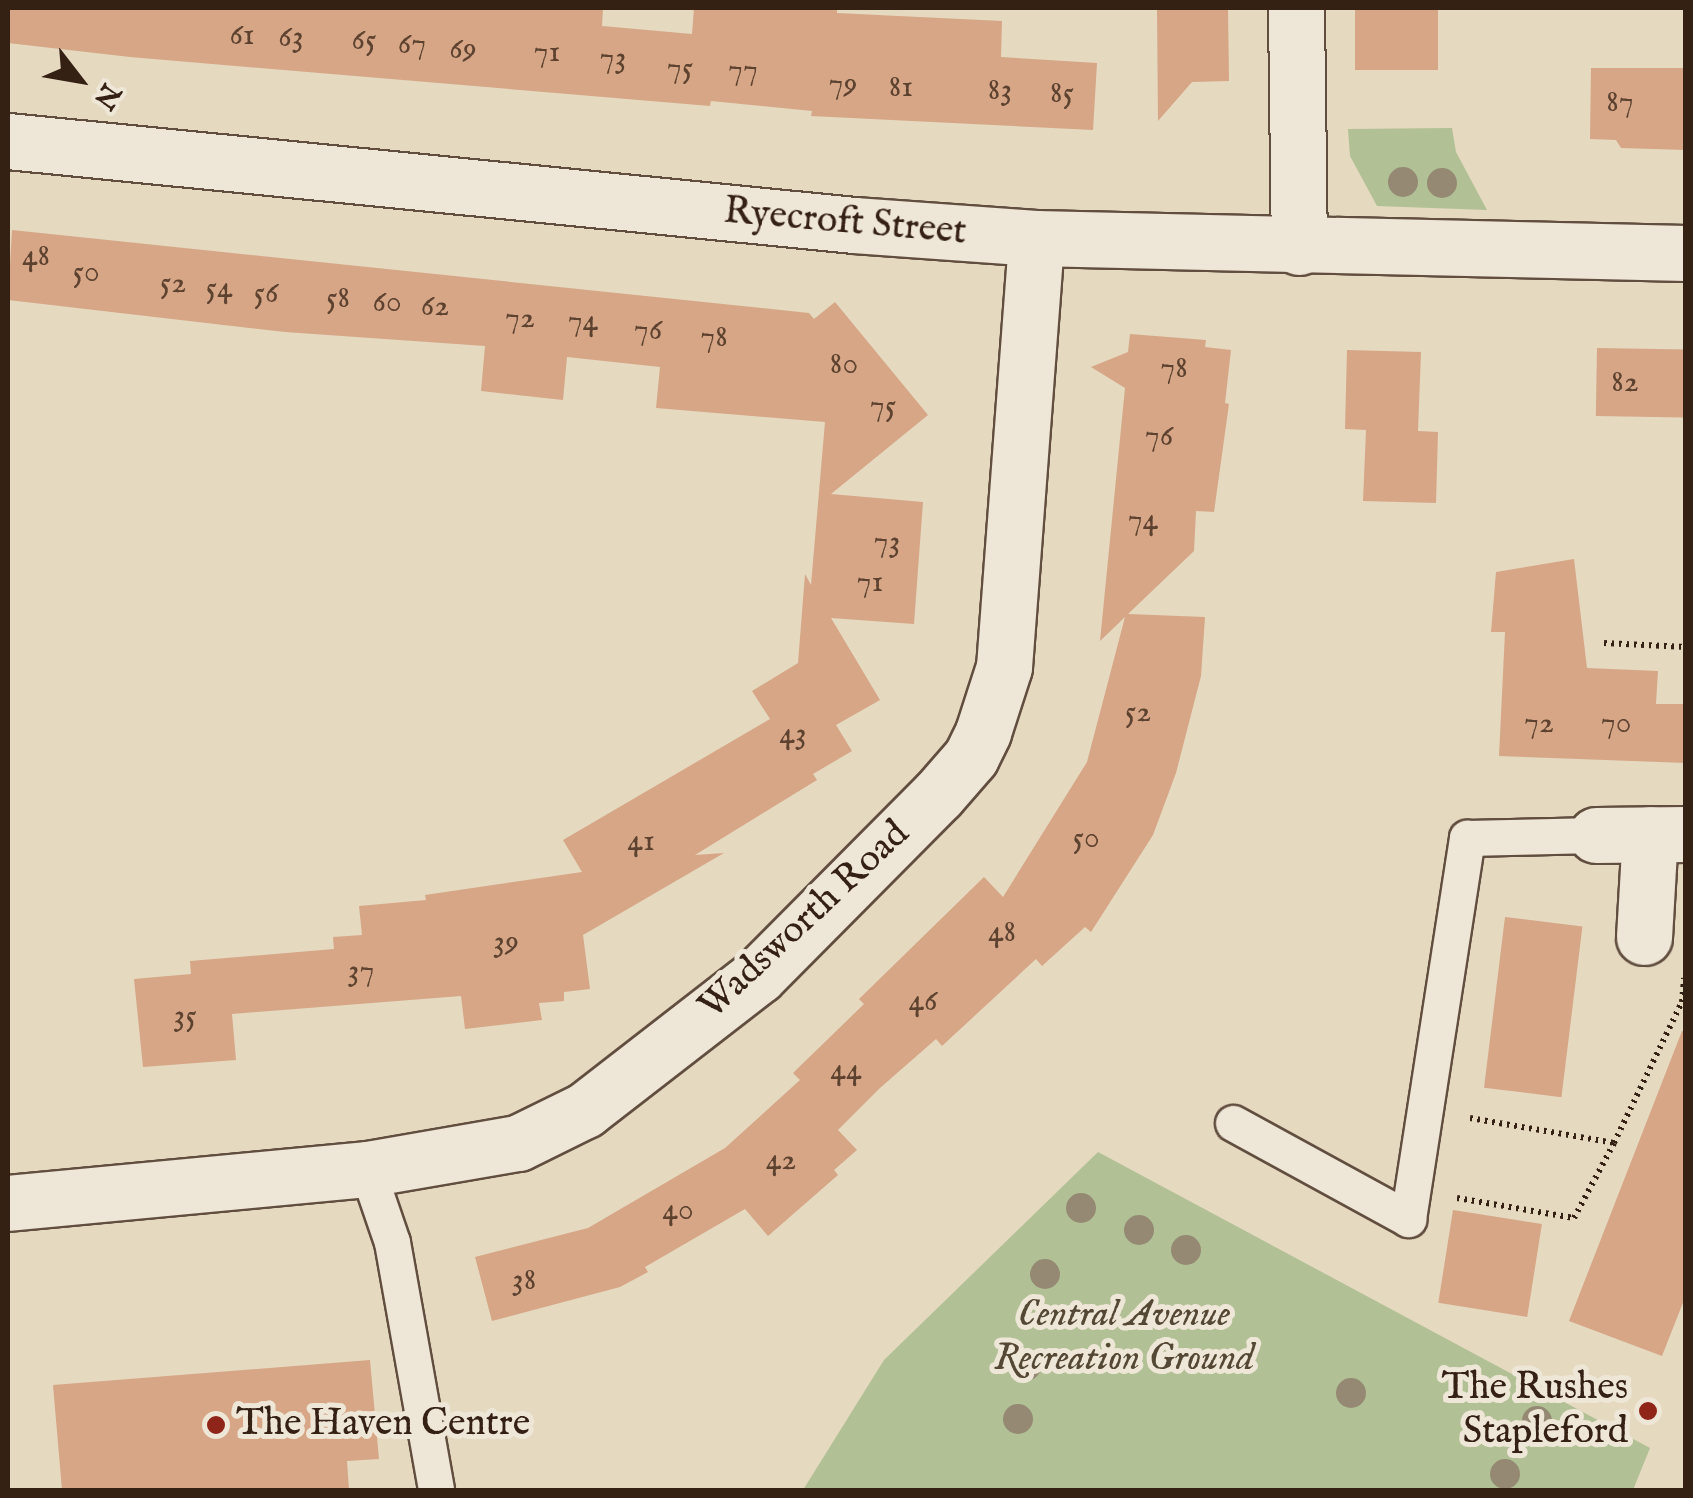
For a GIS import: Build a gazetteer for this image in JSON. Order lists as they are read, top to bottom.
{
  "streets": {
    "street": ["Ryecroft Street", "Wadsworth Road"]
  },
  "crossings": [
    ["Ryecroft Street", "Wadsworth Road"]
  ],
  "parks": ["Central Avenue Recreation Ground"],
  "places": ["The Rushes Stapleford", "The Haven Centre"],
  "house_numbers": [
    "61",
    "63",
    "65",
    "67",
    "69",
    "71",
    "73",
    "75",
    "77",
    "79",
    "81",
    "83",
    "85",
    "87",
    "48",
    "50",
    "52",
    "54",
    "56",
    "58",
    "60",
    "62",
    "72",
    "74",
    "76",
    "78",
    "80",
    "78",
    "82",
    "75",
    "76",
    "74",
    "73",
    "71",
    "52",
    "72",
    "70",
    "43",
    "50",
    "41",
    "48",
    "39",
    "37",
    "46",
    "35",
    "44",
    "42",
    "40",
    "38"
  ],
  "north": "bottom right"
}
